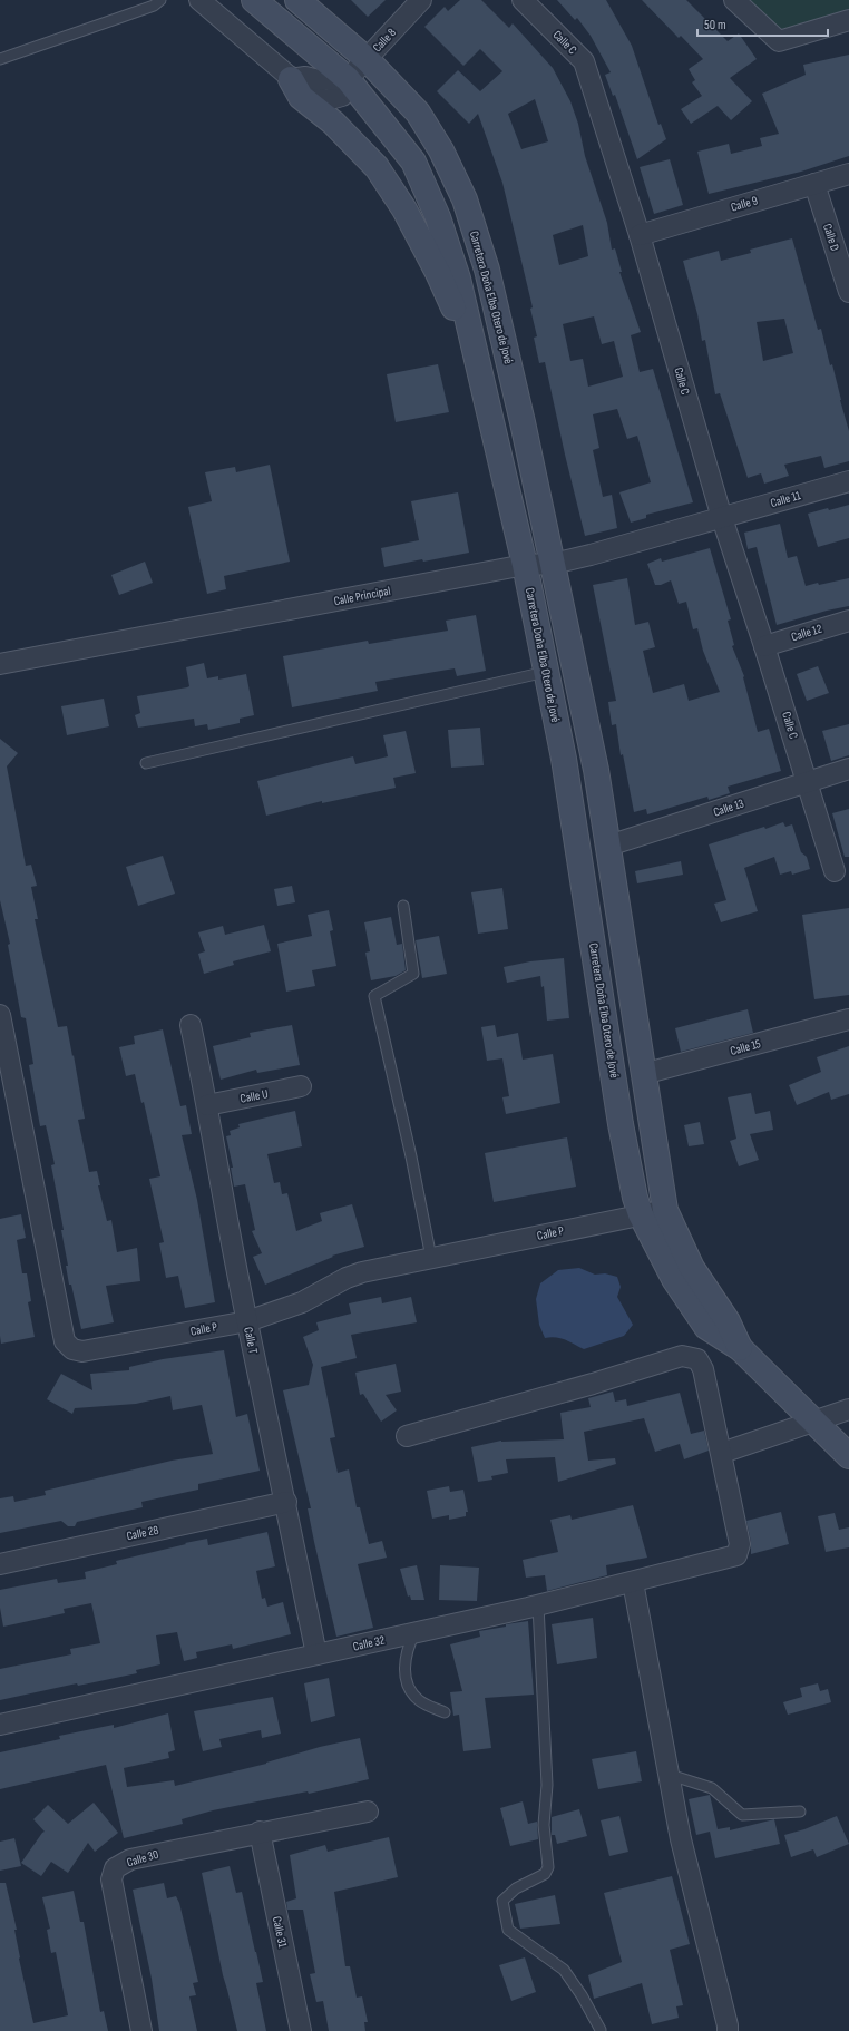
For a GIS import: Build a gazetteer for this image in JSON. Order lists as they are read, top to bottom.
{
  "streets": {
    "street": [
      "Calle 8",
      "Calle C",
      "Calle 9",
      "Calle D",
      "Carretera Doña Elba Otero de Jové",
      "Calle 11",
      "Calle Principal",
      "Calle 12",
      "Calle 13",
      "Calle 15",
      "Calle U",
      "Calle P",
      "Calle T",
      "Calle 28",
      "Calle 32",
      "Calle 30",
      "Calle 31"
    ]
  },
  "crossings": [
    ["Calle 8", "Carretera Doña Elba Otero de Jové"],
    ["Calle C", "Calle 9"],
    ["Calle C", "Calle 11"],
    ["Calle C", "Calle Principal"],
    ["Calle C", "Calle 12"],
    ["Calle C", "Calle 13"],
    ["Calle 9", "Calle D"],
    ["Carretera Doña Elba Otero de Jové", "Calle Principal"],
    ["Carretera Doña Elba Otero de Jové", "Calle 13"],
    ["Carretera Doña Elba Otero de Jové", "Calle 15"],
    ["Carretera Doña Elba Otero de Jové", "Calle P"],
    ["Calle 11", "Calle Principal"],
    ["Calle U", "Calle T"],
    ["Calle P", "Calle T"],
    ["Calle T", "Calle 28"],
    ["Calle T", "Calle 32"],
    ["Calle 30", "Calle 31"]
  ],
  "scale_bar": "50 m"
}
